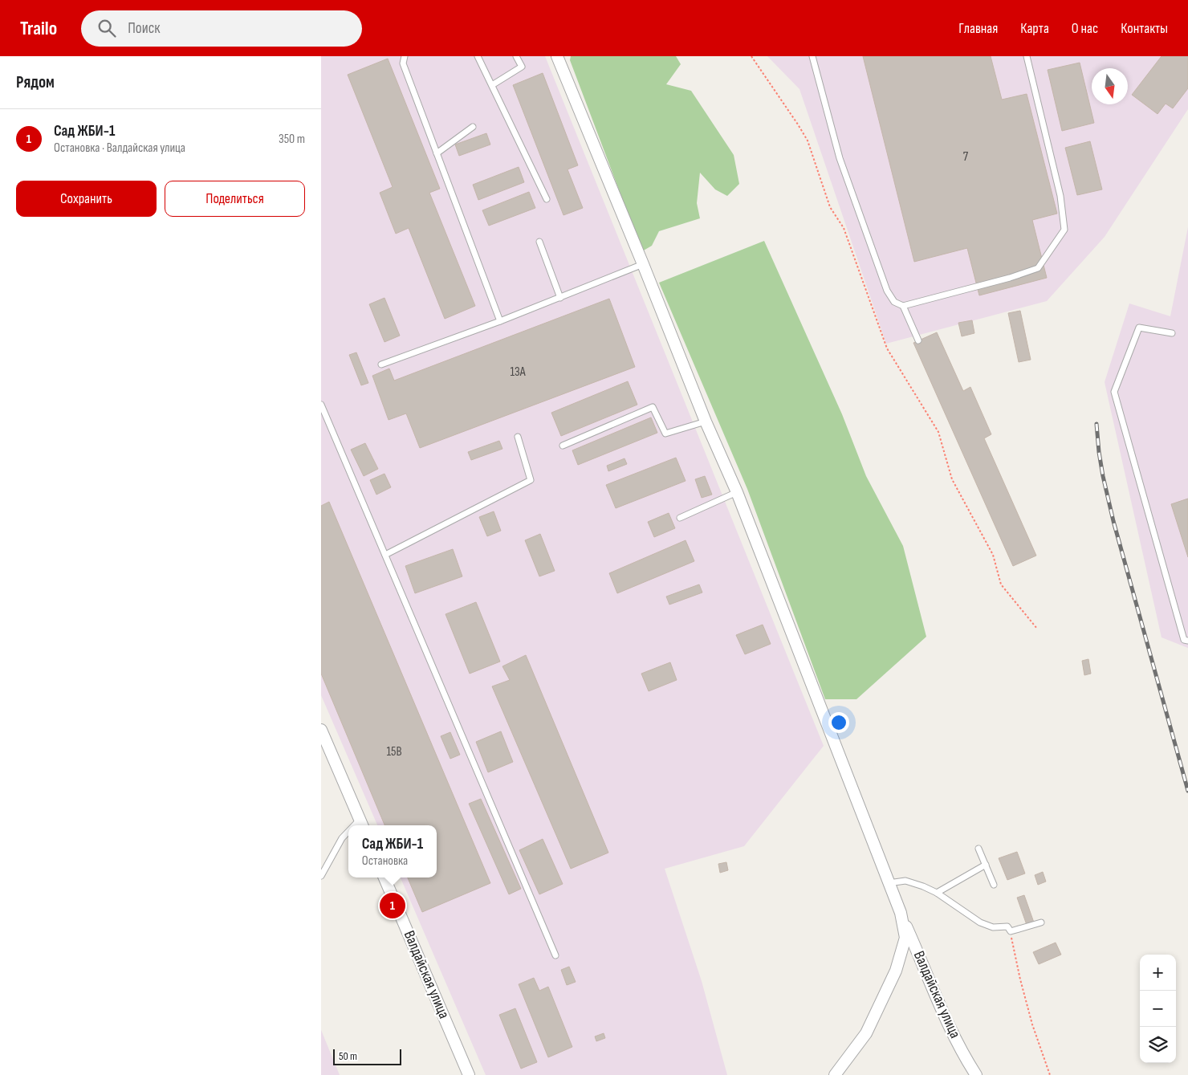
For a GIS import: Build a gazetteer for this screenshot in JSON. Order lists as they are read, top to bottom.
{
  "streets": {
    "street": ["Валдайская улица"]
  },
  "house_numbers": ["7", "13А", "15В"],
  "scale_bar": "50 m",
  "north": "bottom",
  "page": {
    "header": "Trailo",
    "search": "Поиск",
    "nav": [
      "Главная",
      "Карта",
      "О нас",
      "Контакты"
    ],
    "heading": "Рядом",
    "list": [
      {
        "mark": "1",
        "name": "Сад ЖБИ-1",
        "note": "Остановка · Валдайская улица",
        "value": "350 m"
      }
    ],
    "buttons": ["Сохранить", "Поделиться"],
    "popup": ["Сад ЖБИ-1", "Остановка"],
    "pins": "1",
    "map_buttons": ["+", "−"],
    "scale": "50 m"
  }
}
